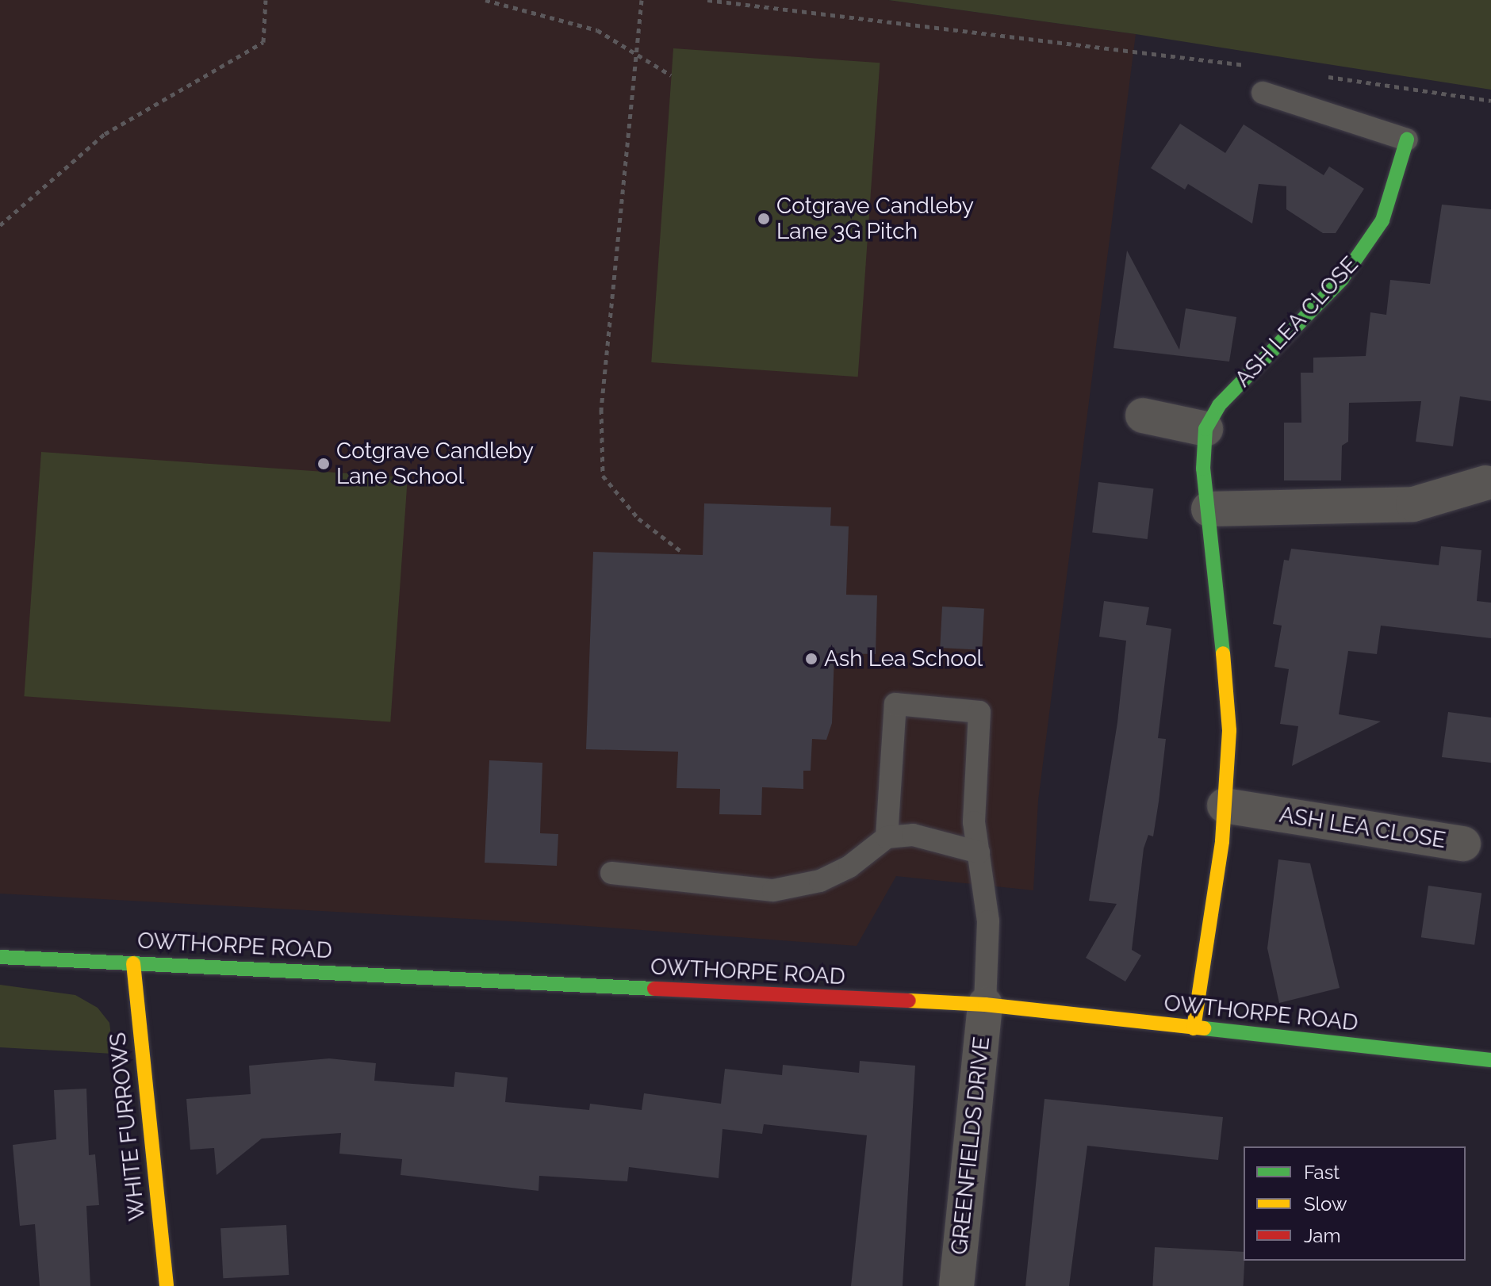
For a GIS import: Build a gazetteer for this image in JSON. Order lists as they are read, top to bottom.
{
  "streets": {
    "street": [
      "ASH LEA CLOSE",
      "OWTHORPE ROAD",
      "WHITE FURROWS",
      "GREENFIELDS DRIVE"
    ]
  },
  "crossings": [
    ["ASH LEA CLOSE", "OWTHORPE ROAD"],
    ["OWTHORPE ROAD", "WHITE FURROWS"],
    ["OWTHORPE ROAD", "GREENFIELDS DRIVE"]
  ],
  "places": ["Cotgrave Candleby Lane 3G Pitch", "Cotgrave Candleby Lane School", "Ash Lea School"],
  "legend": ["Fast", "Slow", "Jam"]
}
